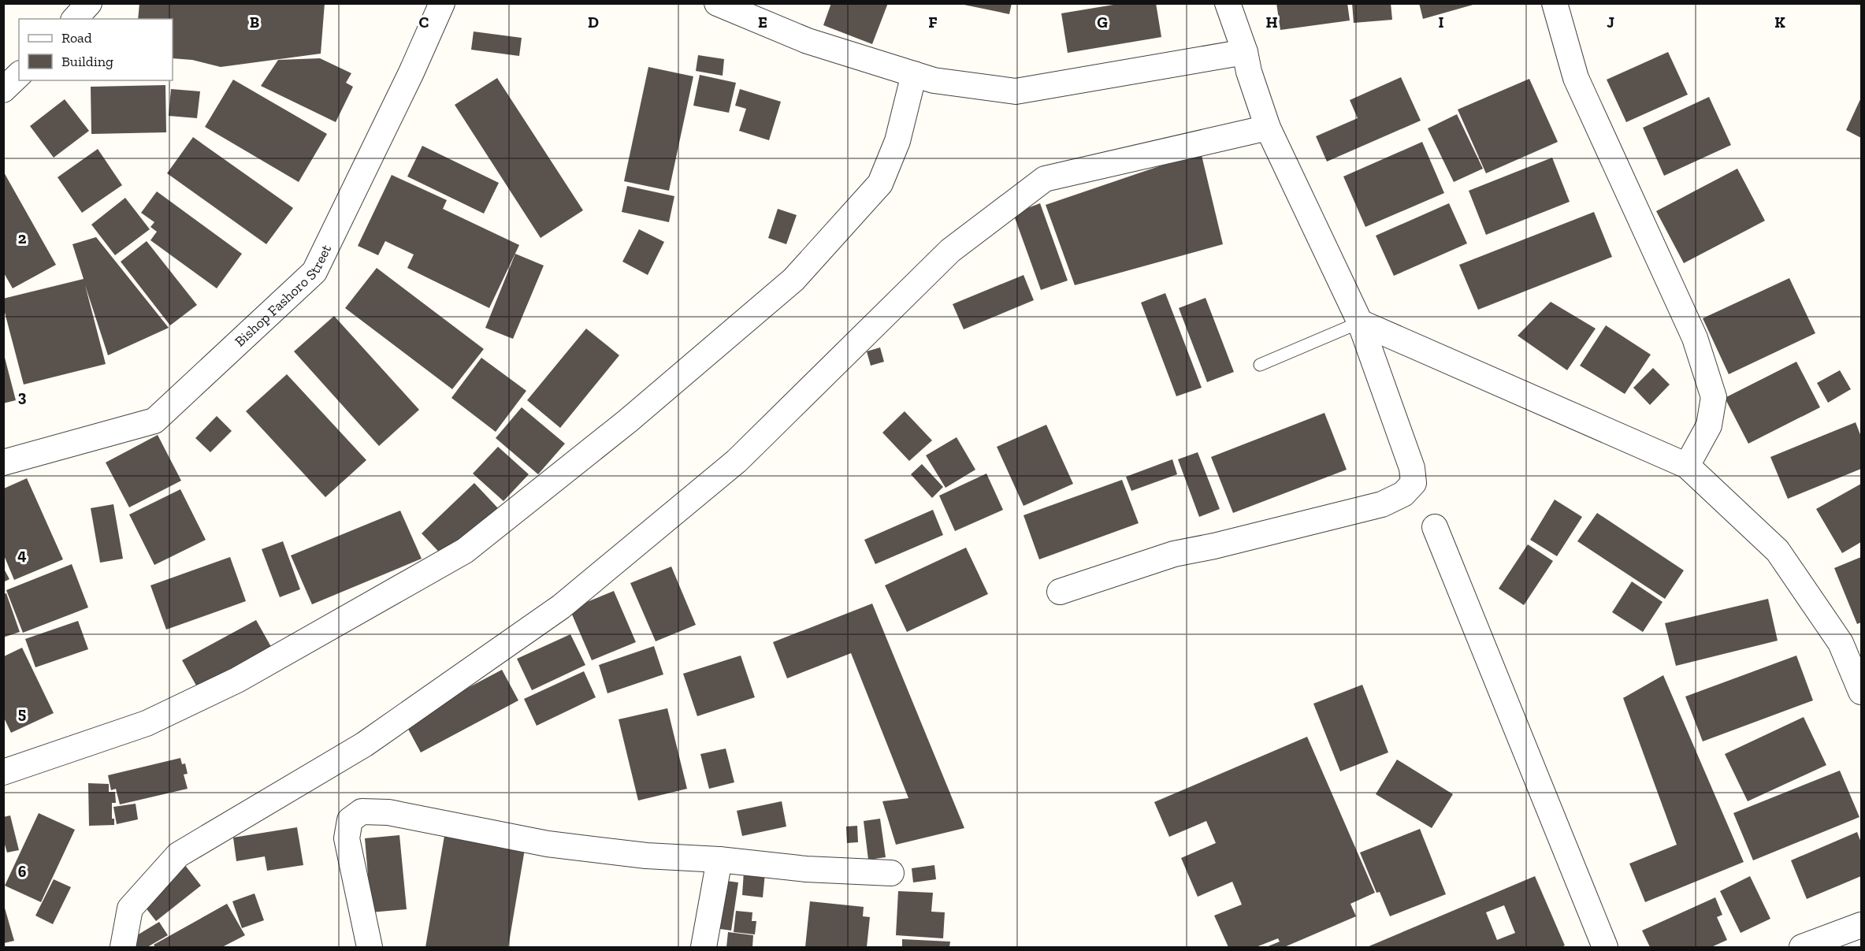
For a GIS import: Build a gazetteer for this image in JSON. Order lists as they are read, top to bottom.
{
  "streets": {
    "street": ["Bishop Fashoro Street"]
  },
  "legend": ["Road", "Building"],
  "grid": {
    "columns": [
      "B",
      "C",
      "D",
      "E",
      "F",
      "G",
      "H",
      "I",
      "J",
      "K"
    ],
    "rows": [
      "2",
      "3",
      "4",
      "5",
      "6"
    ]
  }
}
